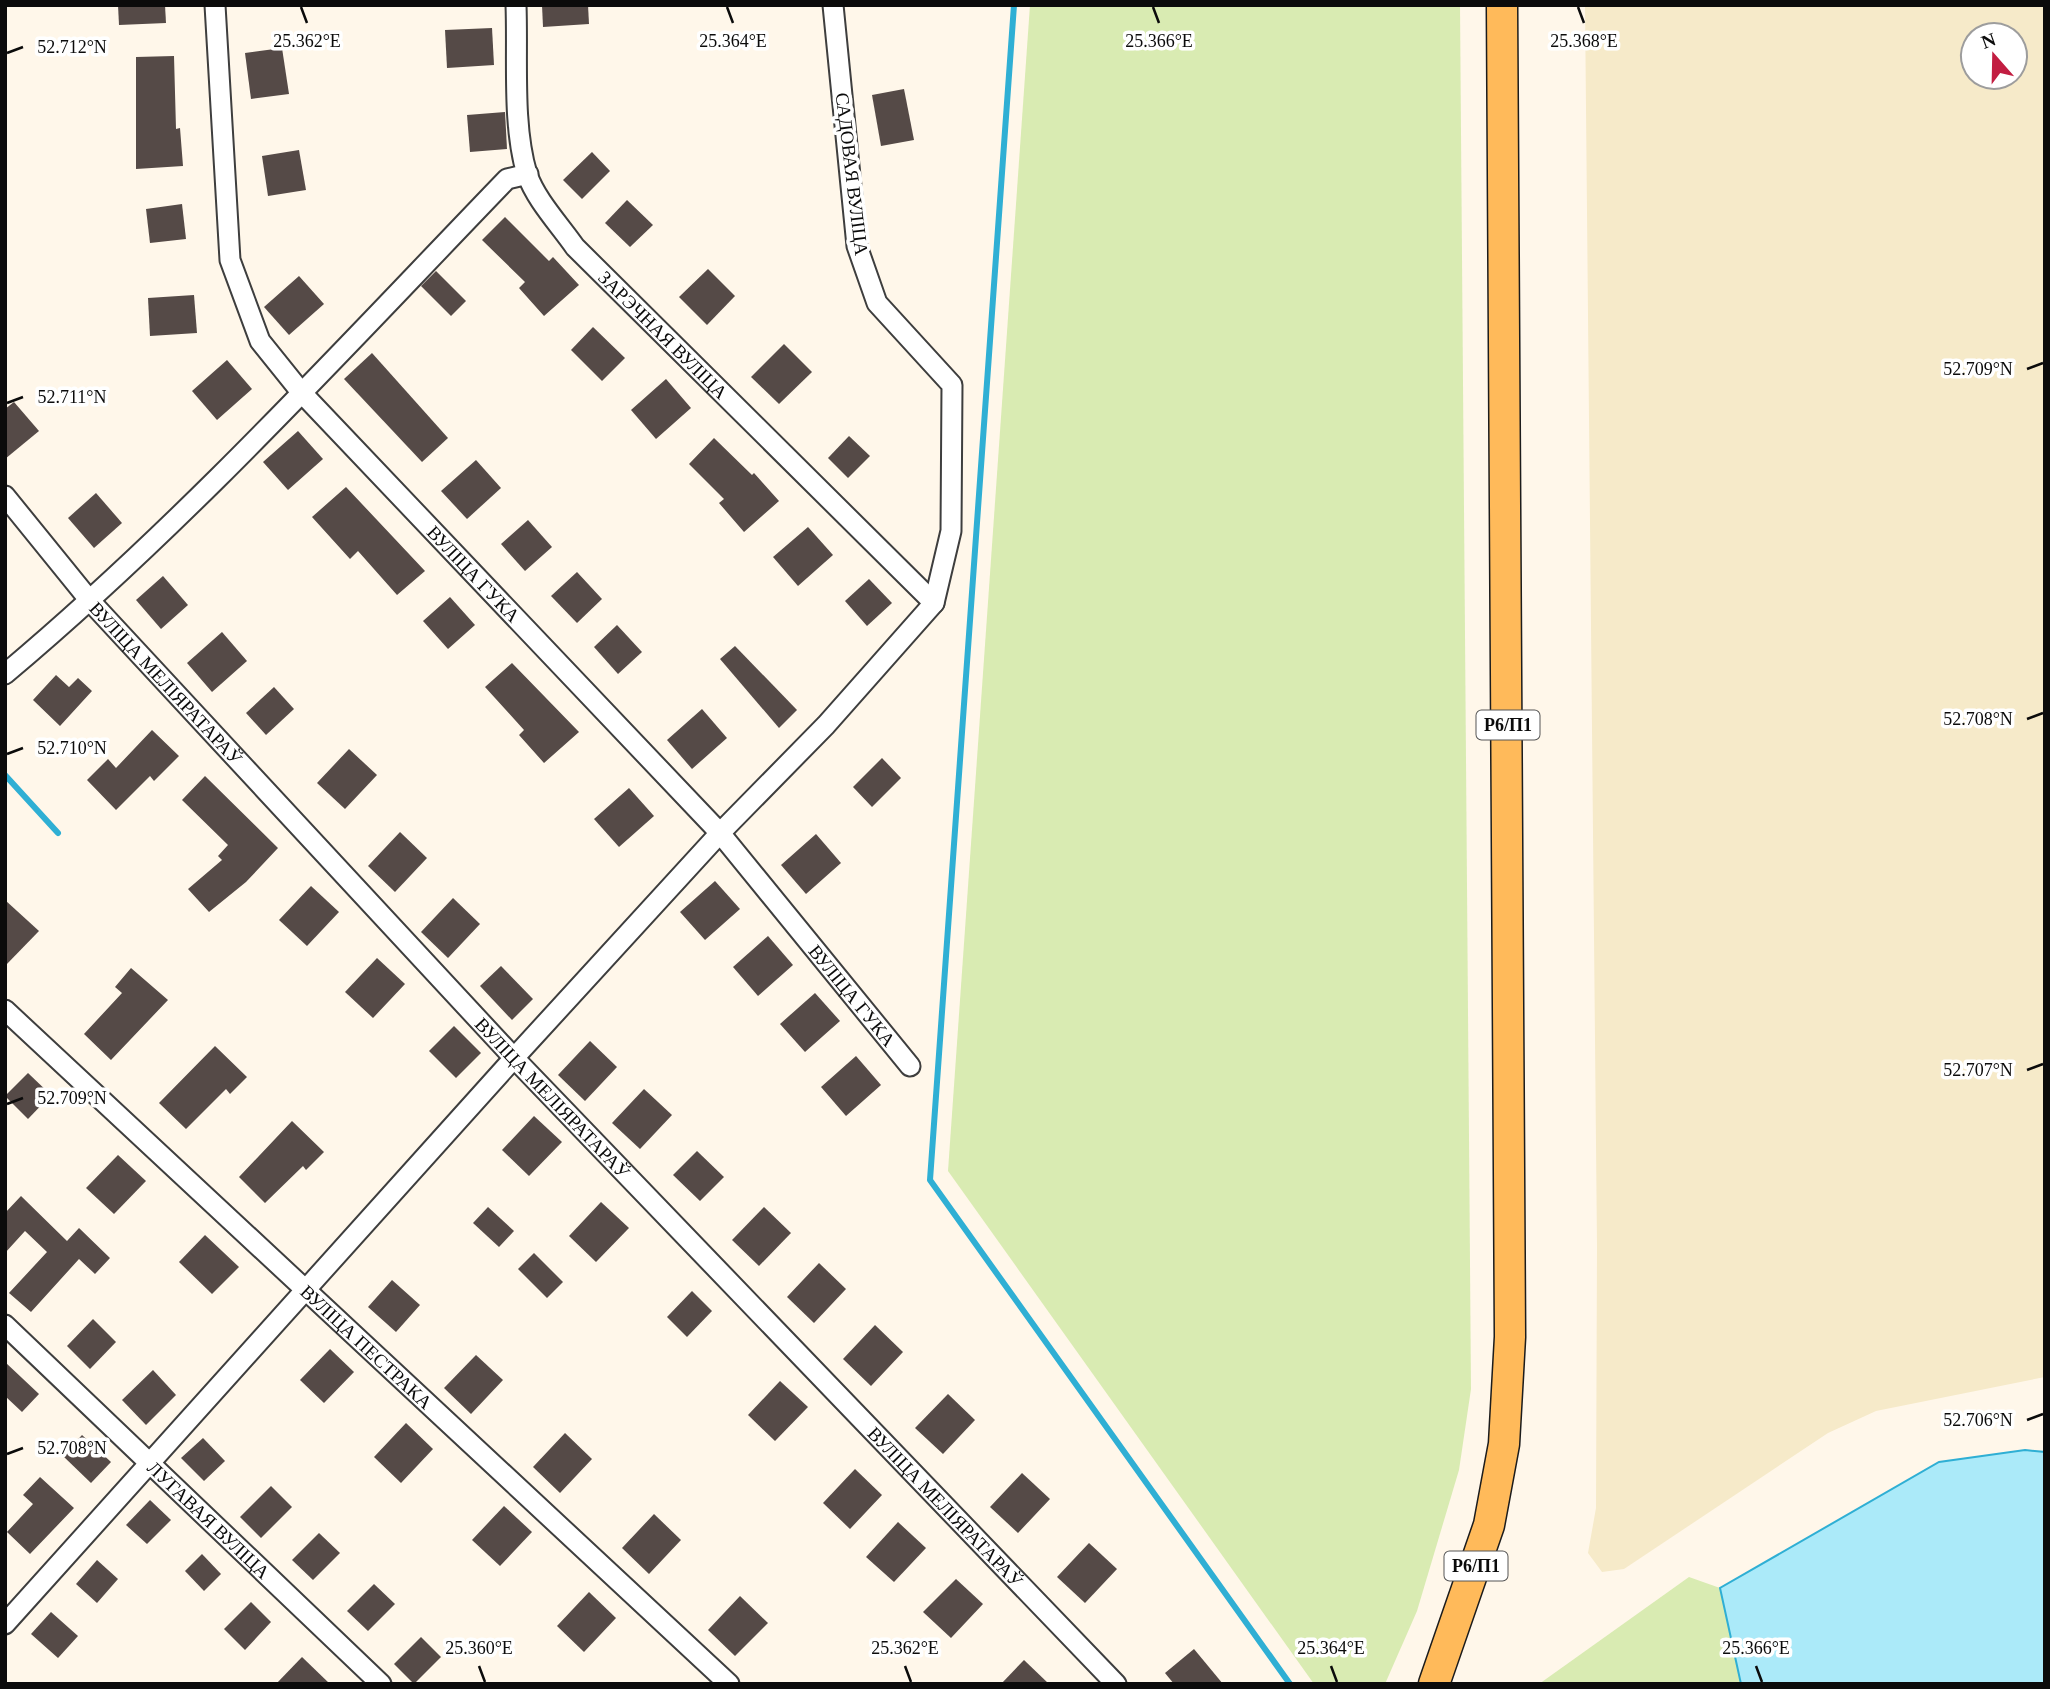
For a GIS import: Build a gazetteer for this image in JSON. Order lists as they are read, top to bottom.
{
  "streets": {
    "main road": ["Р6/П1"],
    "street": [
      "САДОВАЯ ВУЛІЦА",
      "ЗАРЭЧНАЯ ВУЛІЦА",
      "ВУЛІЦА ГУКА",
      "ВУЛІЦА МЕЛІЯРАТАРАЎ",
      "ВУЛІЦА ПЕСТРАКА",
      "ЛУГАВАЯ ВУЛІЦА"
    ]
  },
  "crossings": [
    ["САДОВАЯ ВУЛІЦА", "ЗАРЭЧНАЯ ВУЛІЦА"]
  ],
  "north": "top",
  "coordinates": [
    "25.368°E",
    "25.362°E",
    "25.364°E",
    "25.366°E",
    "52.712°N",
    "52.709°N",
    "52.711°N",
    "52.708°N",
    "52.710°N",
    "52.707°N",
    "52.706°N",
    "25.360°E"
  ]
}
